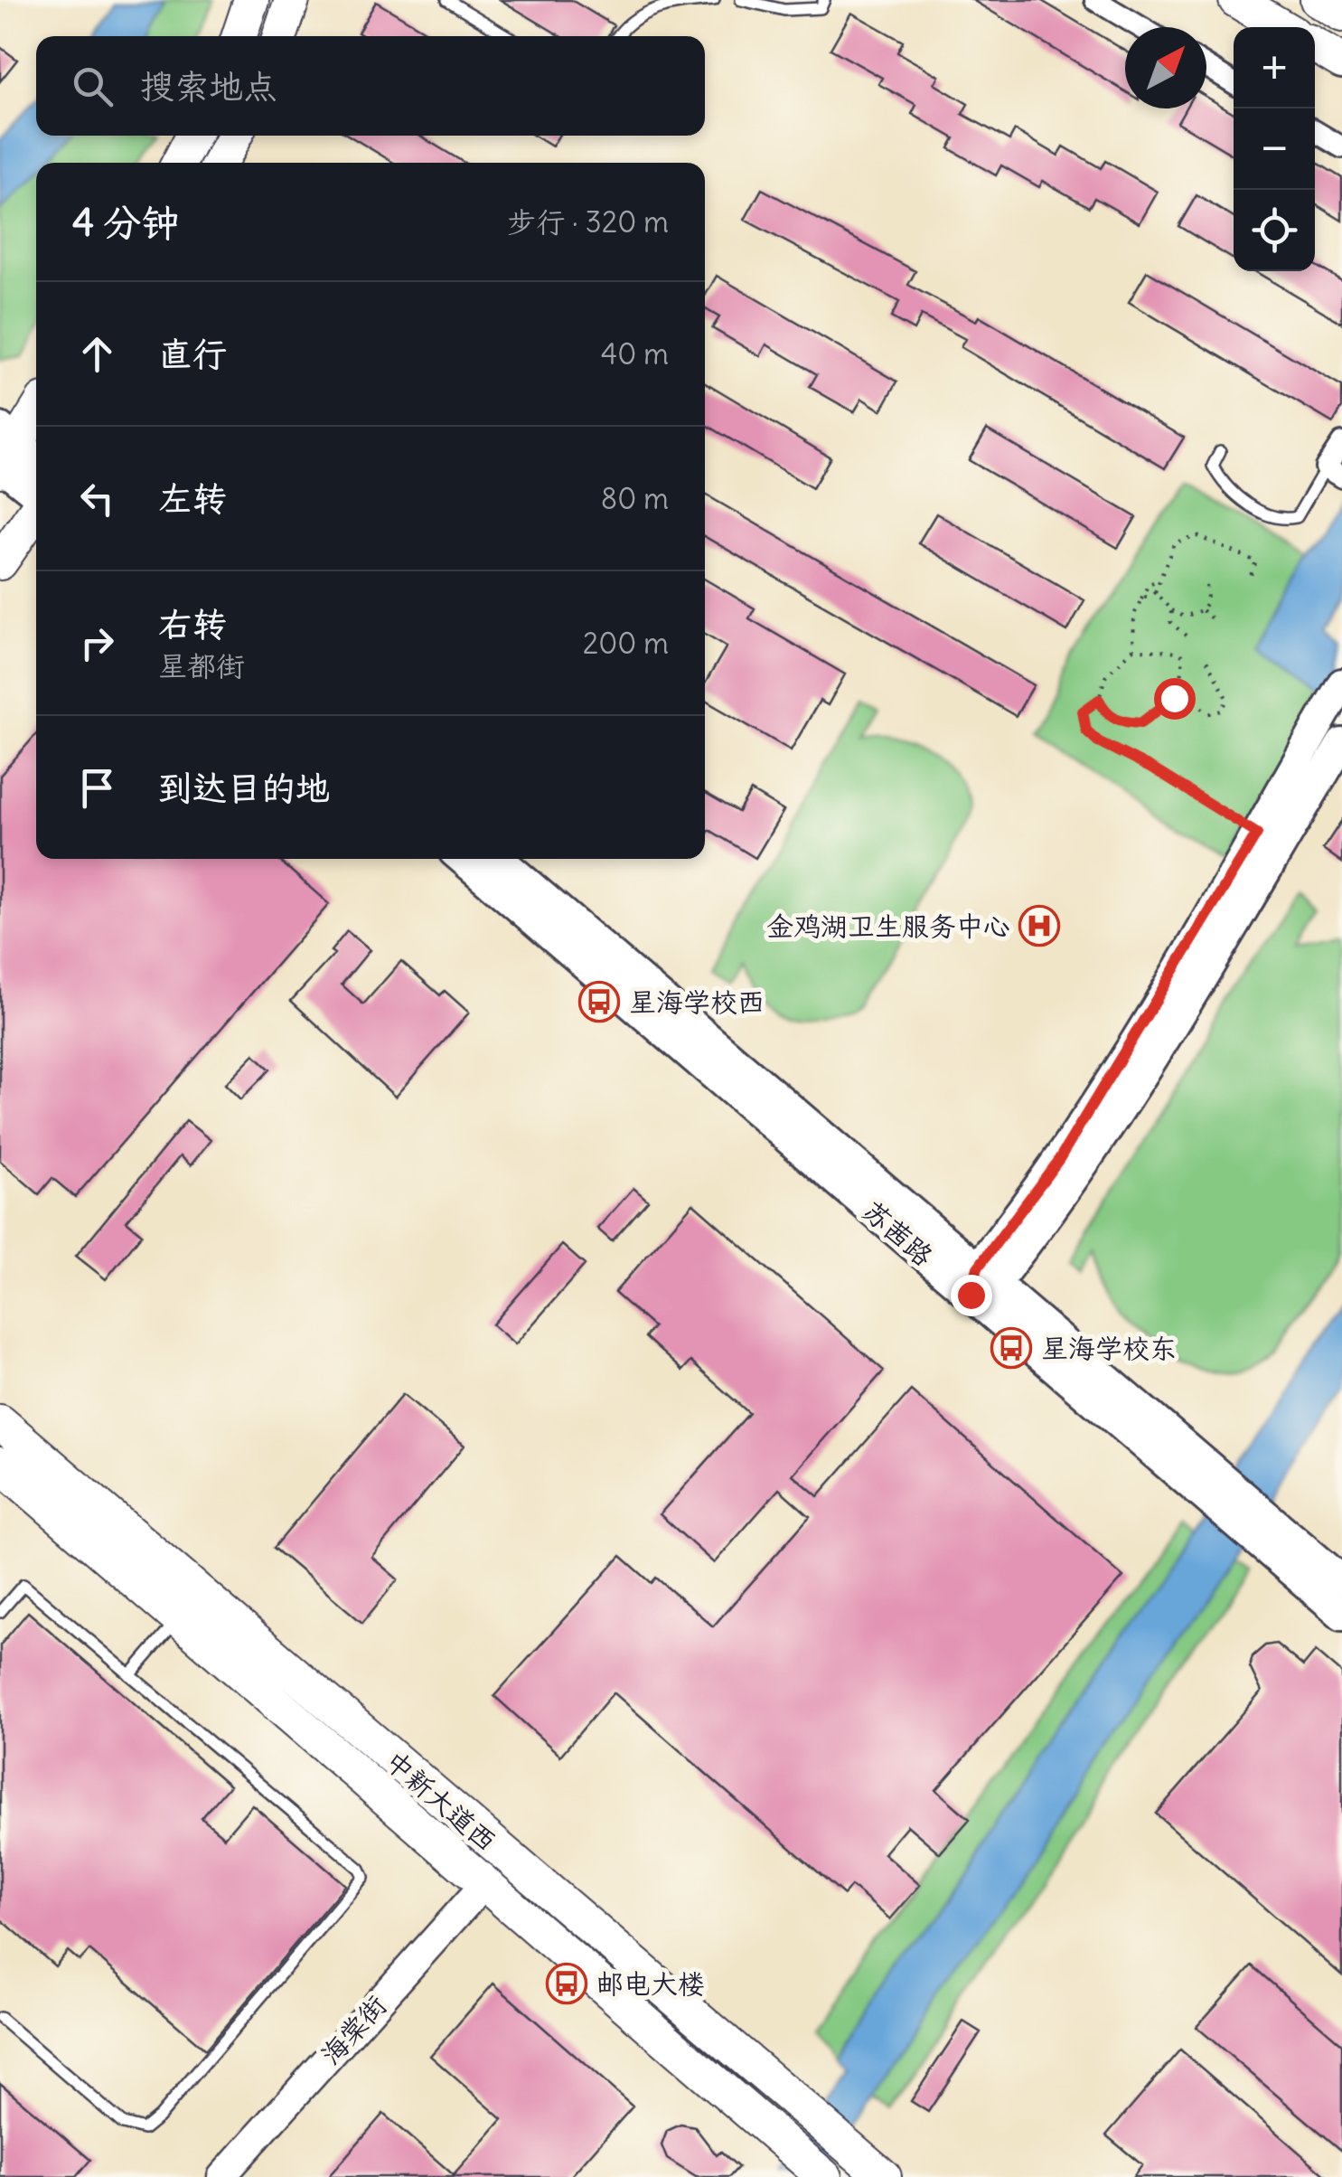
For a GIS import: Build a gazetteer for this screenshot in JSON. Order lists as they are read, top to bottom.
{
  "streets": {
    "main road": ["苏茜路", "中新大道西"],
    "street": ["海棠街"]
  },
  "crossings": [
    ["中新大道西", "海棠街"]
  ],
  "places": {
    "hospital": ["金鸡湖卫生服务中心"],
    "bus stop": ["星海学校西", "星海学校东", "邮电大楼"]
  },
  "north": "top right",
  "page": {
    "map_buttons": ["+", "−"],
    "search": "搜索地点",
    "heading": ["4 分钟", "步行 · 320 m"],
    "list": [
      ["直行", "40 m"],
      ["左转", "80 m"],
      ["右转", "星都街", "200 m"],
      "到达目的地"
    ]
  }
}
